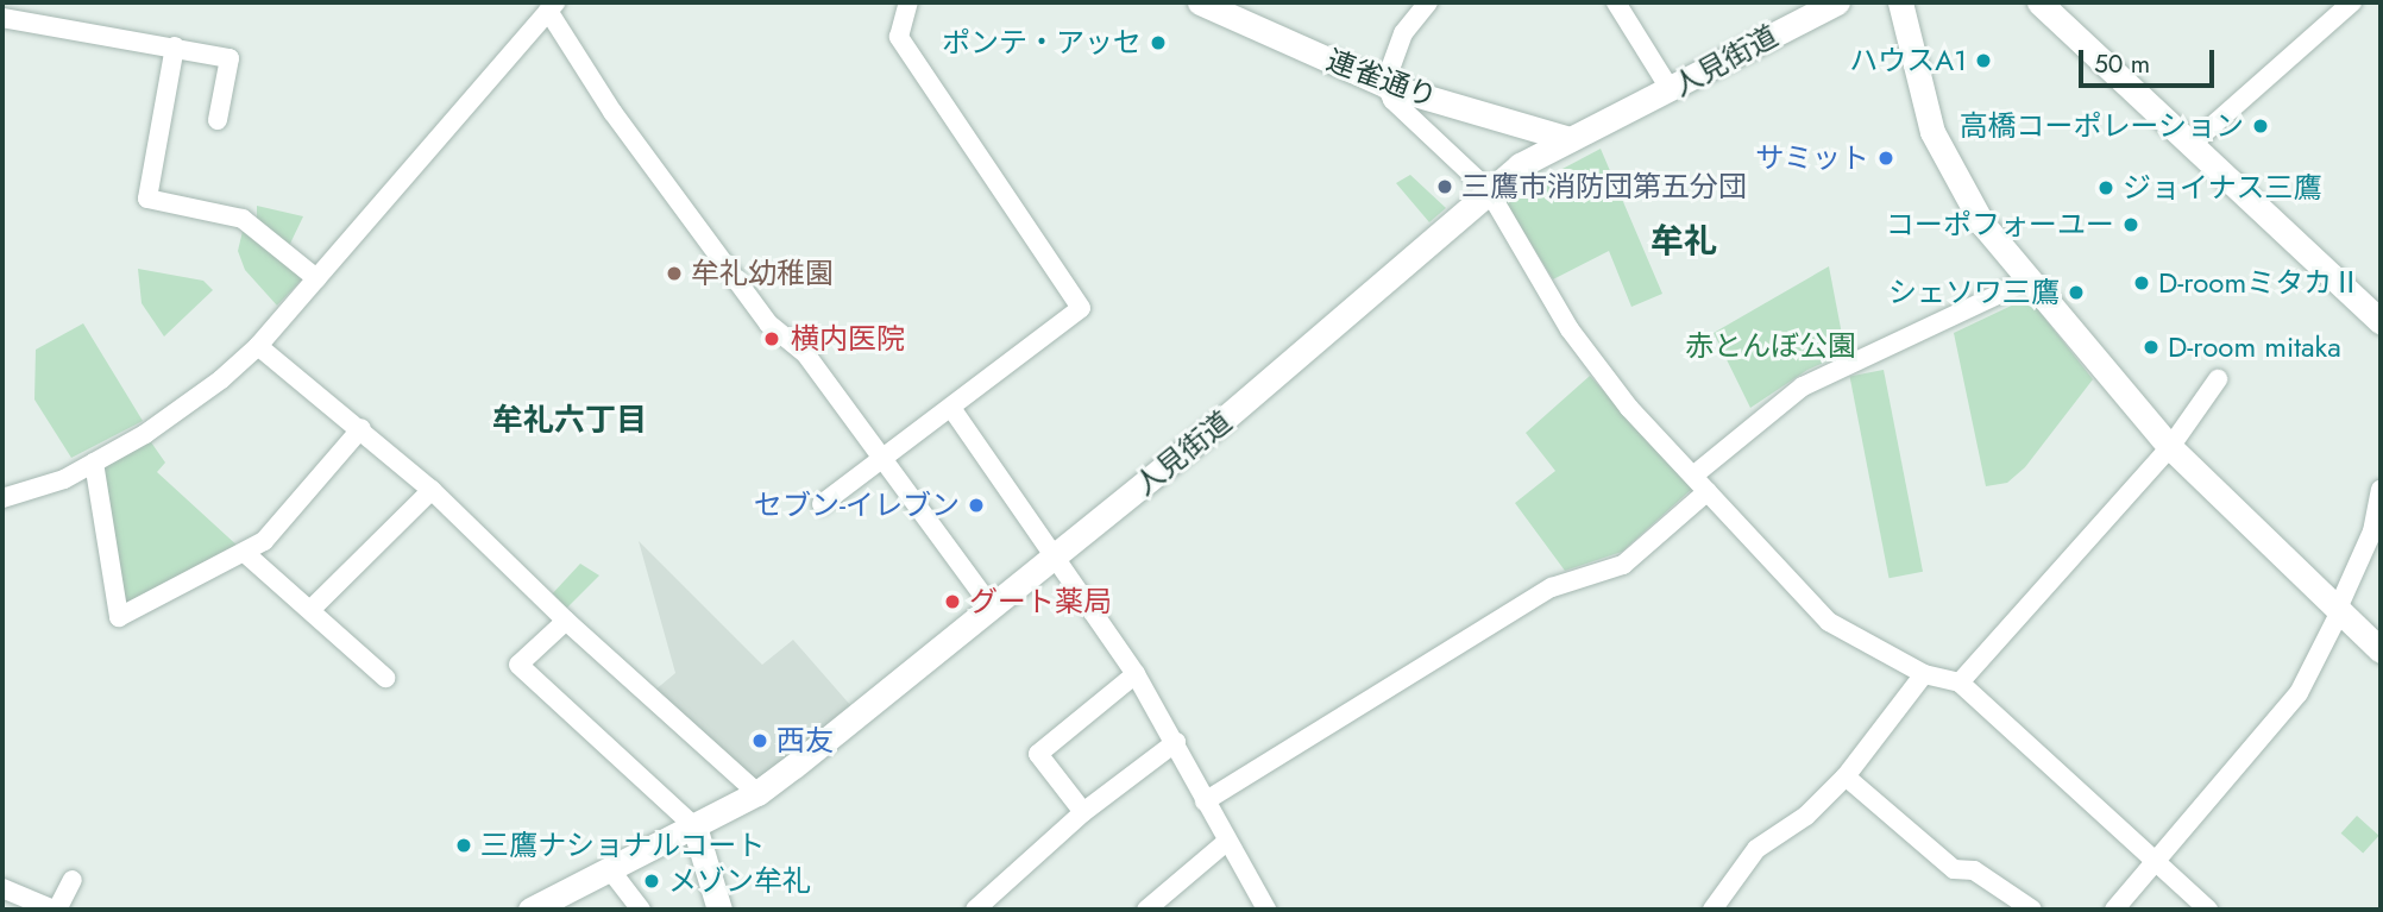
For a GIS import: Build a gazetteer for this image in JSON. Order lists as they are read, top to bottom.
{
  "streets": {
    "main road": ["人見街道", "連雀通り"]
  },
  "crossings": [
    ["人見街道", "連雀通り"]
  ],
  "districts": ["牟礼", "牟礼六丁目"],
  "parks": ["赤とんぼ公園"],
  "places": [
    "ポンテ・アッセ",
    "ハウスA1",
    "高橋コーポレーション",
    "サミット",
    "三鷹市消防団第五分団",
    "ジョイナス三鷹",
    "コーポフォーユー",
    "牟礼幼稚園",
    "D-roomミタカⅡ",
    "シェソワ三鷹",
    "横内医院",
    "D-room mitaka",
    "セブン-イレブン",
    "グート薬局",
    "西友",
    "三鷹ナショナルコート",
    "メゾン牟礼"
  ],
  "scale_bar": "50 m"
}
